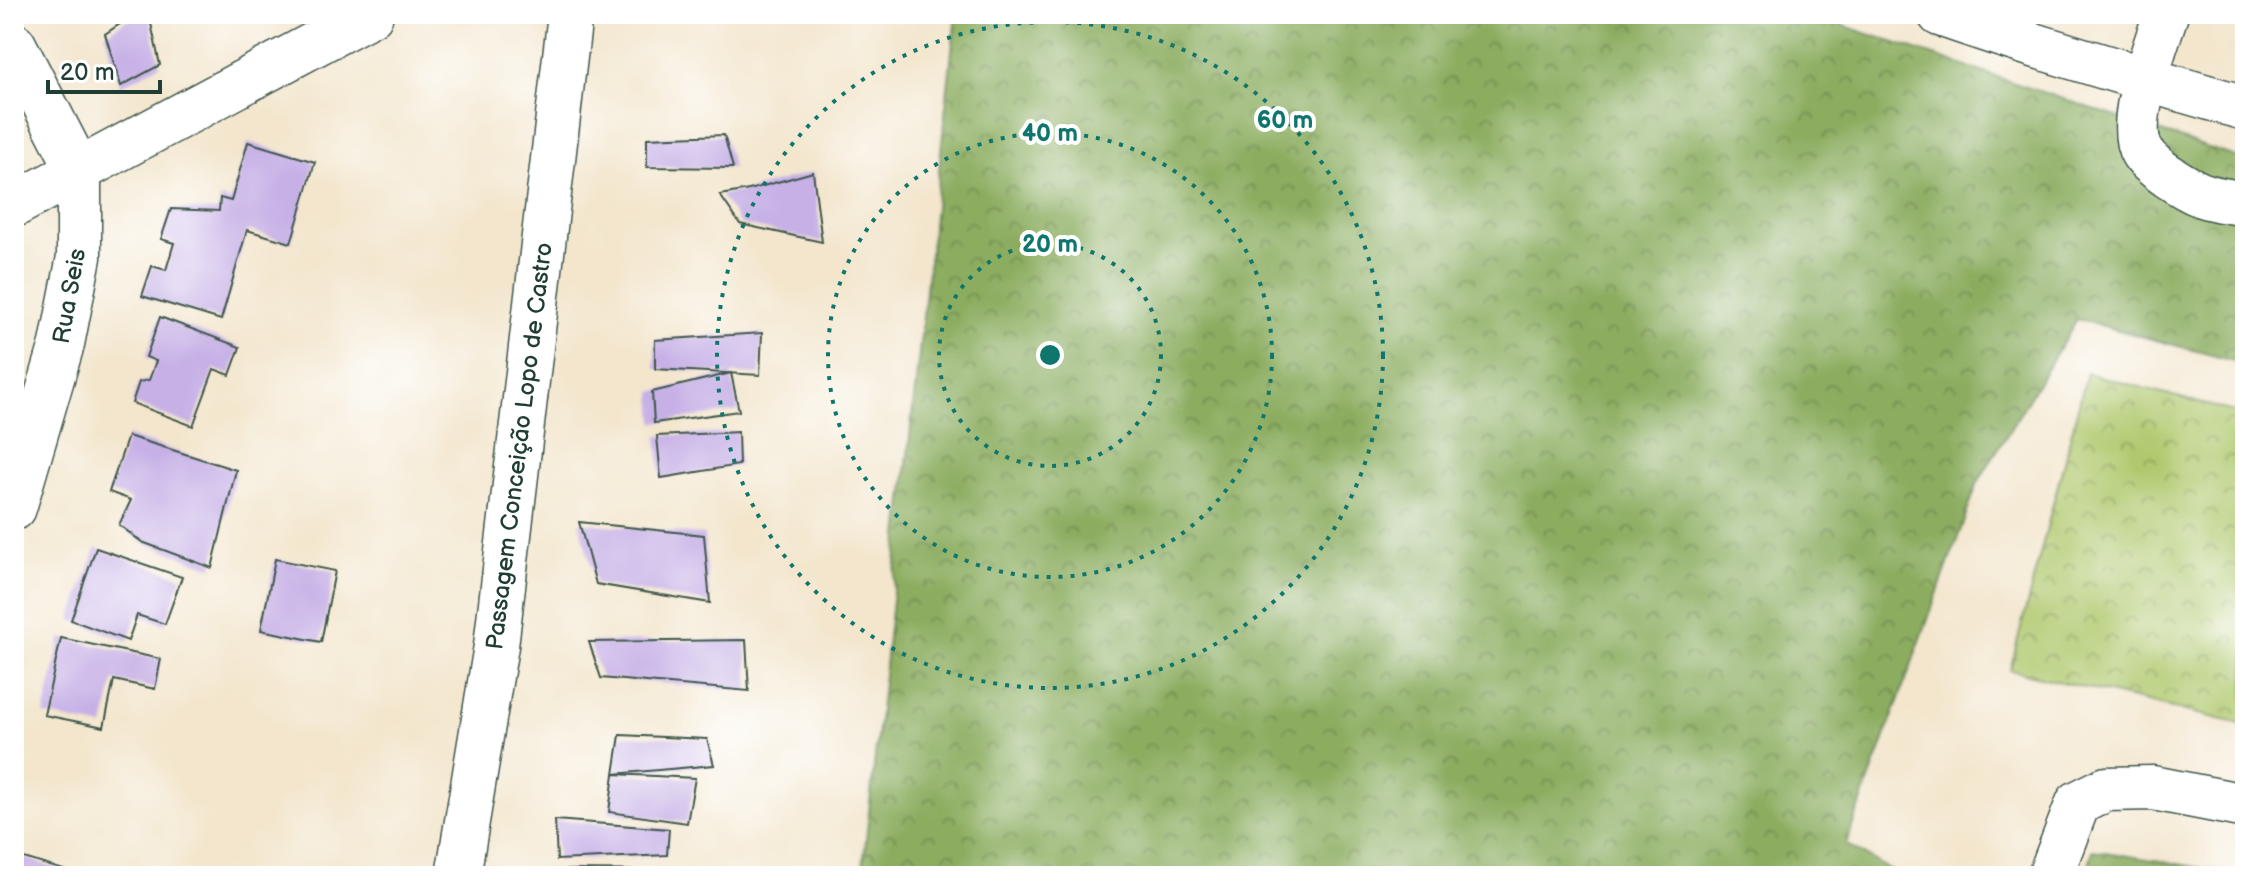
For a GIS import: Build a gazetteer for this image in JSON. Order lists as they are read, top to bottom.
{
  "streets": {
    "street": ["Rua Seis", "Passagem Conceição Lopo de Castro"]
  },
  "scale_bar": "20 m",
  "rings": ["60 m", "40 m", "20 m"]
}
